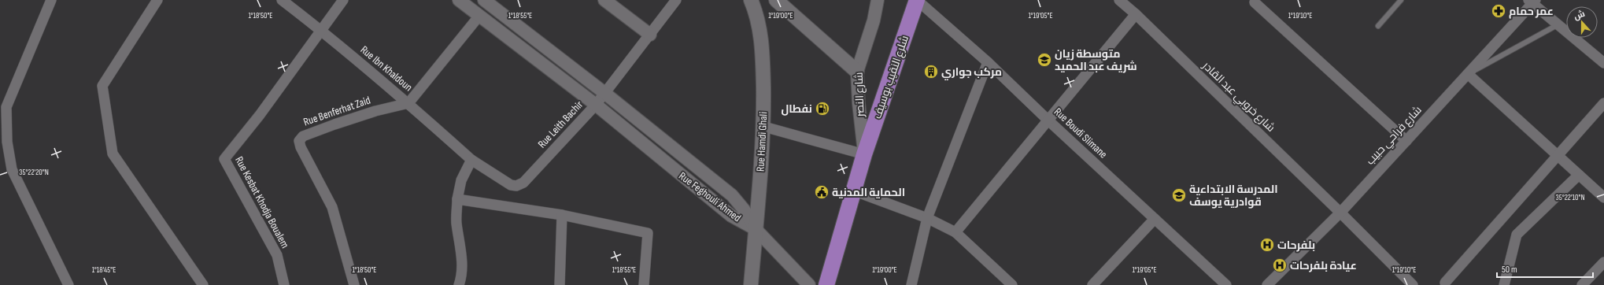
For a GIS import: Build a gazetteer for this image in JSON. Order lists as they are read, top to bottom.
{
  "streets": {
    "main road": ["شلرع النقيب بوسيف", "Rue Hamdi Ghali"],
    "street": [
      "Rue Ibn Khaldoun",
      "شارع النصر",
      "شارع خروبي عبد القادر",
      "Rue Benferhat Zaid",
      "Rue Leith Bachir",
      "Rue Boudi Slimane",
      "شارع فراحي حبيب",
      "Rue Feghouli Ahmed",
      "Rue Kesbat Khodja Boualem"
    ]
  },
  "crossings": [
    ["Rue Ibn Khaldoun", "Rue Benferhat Zaid"],
    ["Rue Ibn Khaldoun", "Rue Leith Bachir"],
    ["Rue Ibn Khaldoun", "Rue Kesbat Khodja Boualem"],
    ["شلرع النقيب بوسيف", "شارع النصر"],
    ["شلرع النقيب بوسيف", "Rue Boudi Slimane"],
    ["شارع خروبي عبد القادر", "شارع فراحي حبيب"],
    ["Rue Leith Bachir", "Rue Feghouli Ahmed"],
    ["Rue Hamdi Ghali", "Rue Feghouli Ahmed"]
  ],
  "places": {
    "pharmacy": ["عمر حمام"],
    "school or university": ["متوسطة زيان شريف عبد الحميد", "المدرسة الابتداءية قوادرية يوسف"],
    "building": ["مركب جواري"],
    "fuel station": ["نفطال"],
    "public building": ["الحماية المدنية"],
    "hospital": ["بلفرحات", "عيادة بلفرحات"]
  },
  "scale_bar": "50 m",
  "north": "top",
  "coordinates": [
    "1°18'50\"E",
    "1°18'55\"E",
    "1°19'00\"E",
    "1°19'05\"E",
    "1°19'10\"E",
    "35°22'20\"N",
    "35°22'10\"N",
    "1°18'45\"E"
  ]
}
